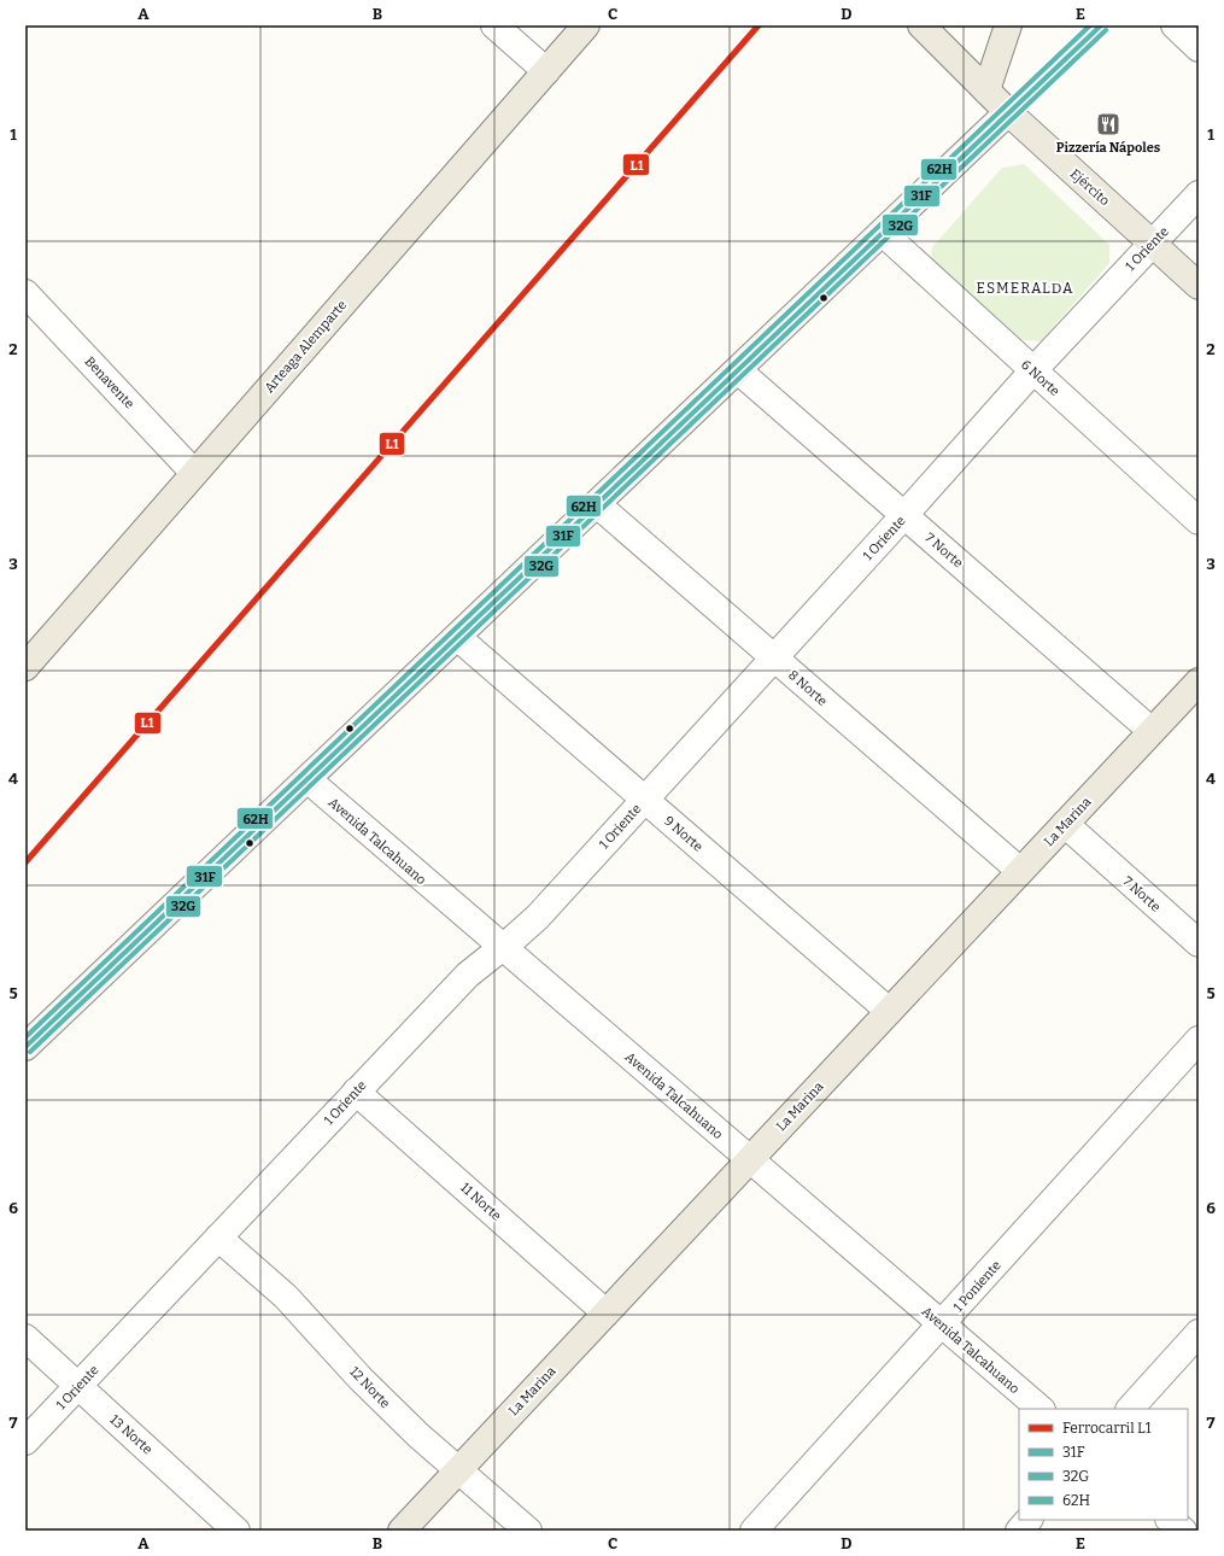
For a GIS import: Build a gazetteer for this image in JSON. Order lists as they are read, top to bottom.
{
  "streets": {
    "main road": ["Ejército", "Arteaga Alemparte", "La Marina"],
    "street": [
      "1 Oriente",
      "6 Norte",
      "Benavente",
      "7 Norte",
      "8 Norte",
      "9 Norte",
      "Avenida Talcahuano",
      "11 Norte",
      "1 Poniente",
      "12 Norte",
      "13 Norte"
    ]
  },
  "crossings": [
    ["Ejército", "1 Oriente"],
    ["1 Oriente", "6 Norte"],
    ["1 Oriente", "7 Norte"],
    ["1 Oriente", "8 Norte"],
    ["1 Oriente", "9 Norte"],
    ["1 Oriente", "Avenida Talcahuano"],
    ["1 Oriente", "11 Norte"],
    ["1 Oriente", "12 Norte"],
    ["1 Oriente", "13 Norte"],
    ["Arteaga Alemparte", "Benavente"],
    ["7 Norte", "La Marina"],
    ["8 Norte", "La Marina"],
    ["La Marina", "9 Norte"],
    ["La Marina", "Avenida Talcahuano"],
    ["La Marina", "11 Norte"],
    ["La Marina", "12 Norte"],
    ["Avenida Talcahuano", "1 Poniente"]
  ],
  "districts": ["ESMERALDA"],
  "places": {
    "restaurant": ["Pizzería Nápoles"]
  },
  "lines": [
    "rail line L1",
    "transit line 31F",
    "transit line 62H",
    "transit line 32G"
  ],
  "legend": [
    "Ferrocarril L1",
    "31F",
    "32G",
    "62H"
  ],
  "grid": {
    "columns": [
      "A",
      "B",
      "C",
      "D",
      "E"
    ],
    "rows": [
      "1",
      "2",
      "3",
      "4",
      "5",
      "6",
      "7"
    ]
  }
}
